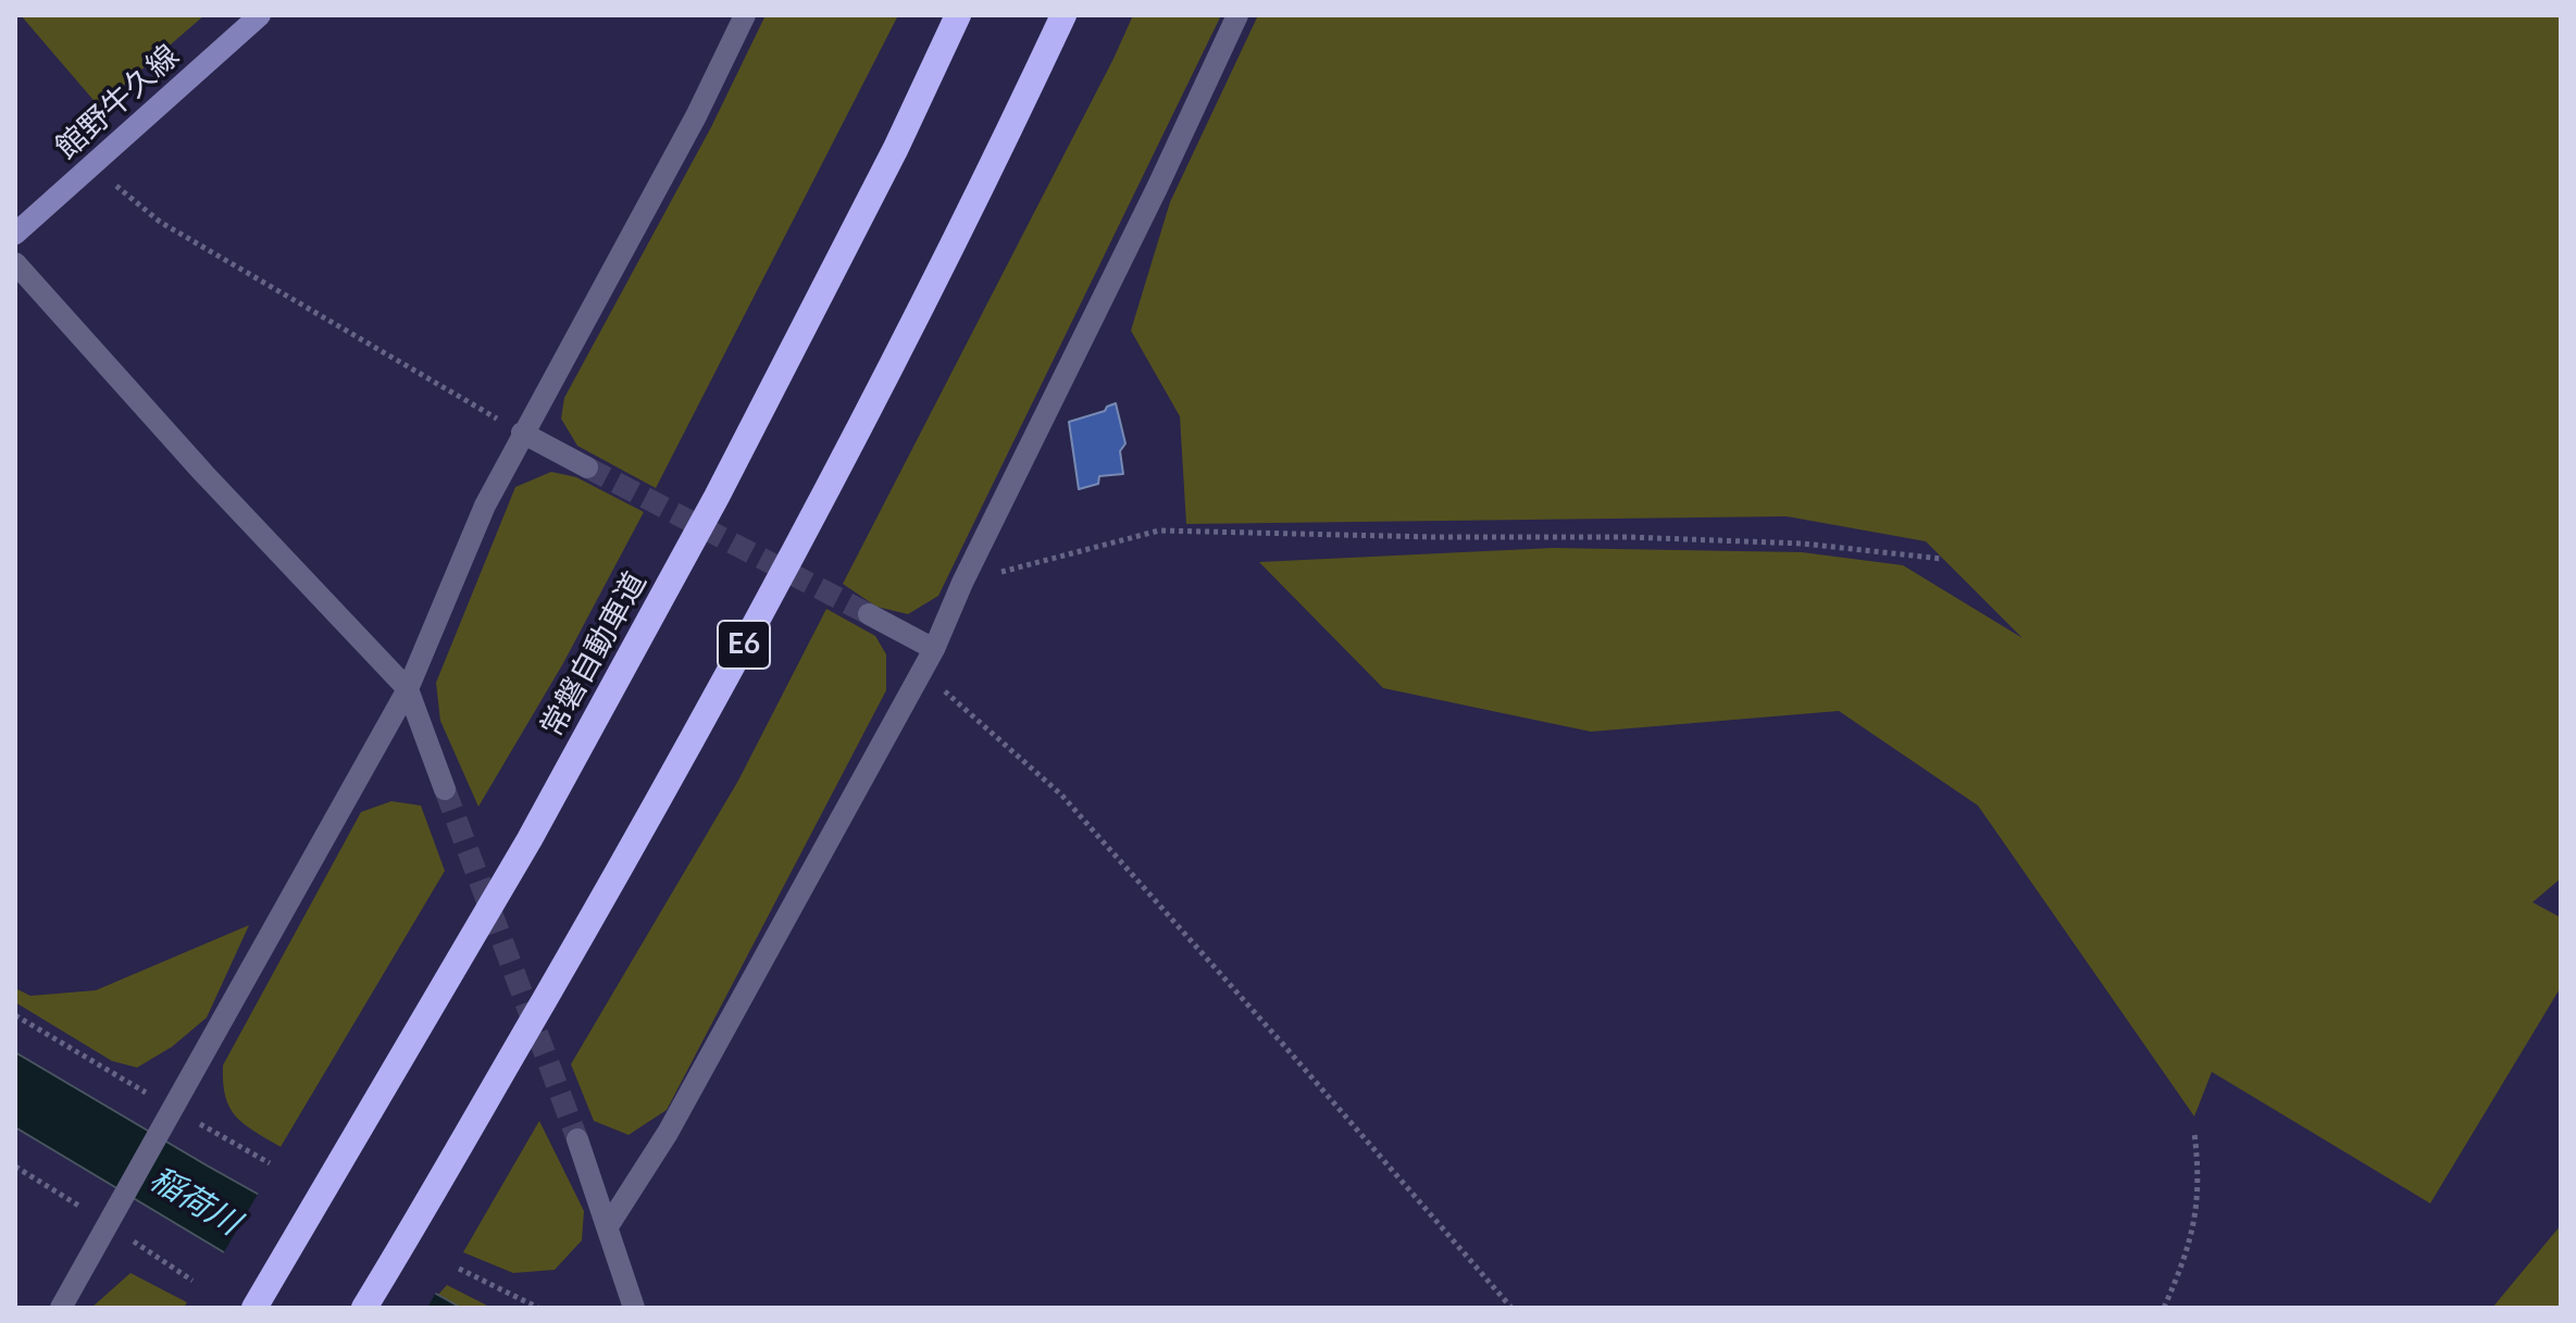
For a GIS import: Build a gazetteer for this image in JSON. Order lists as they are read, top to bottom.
{
  "streets": {
    "highway": ["E6", "常磐自動車道"],
    "main road": ["館野牛久線"]
  },
  "water": ["稲荷川"]
}
